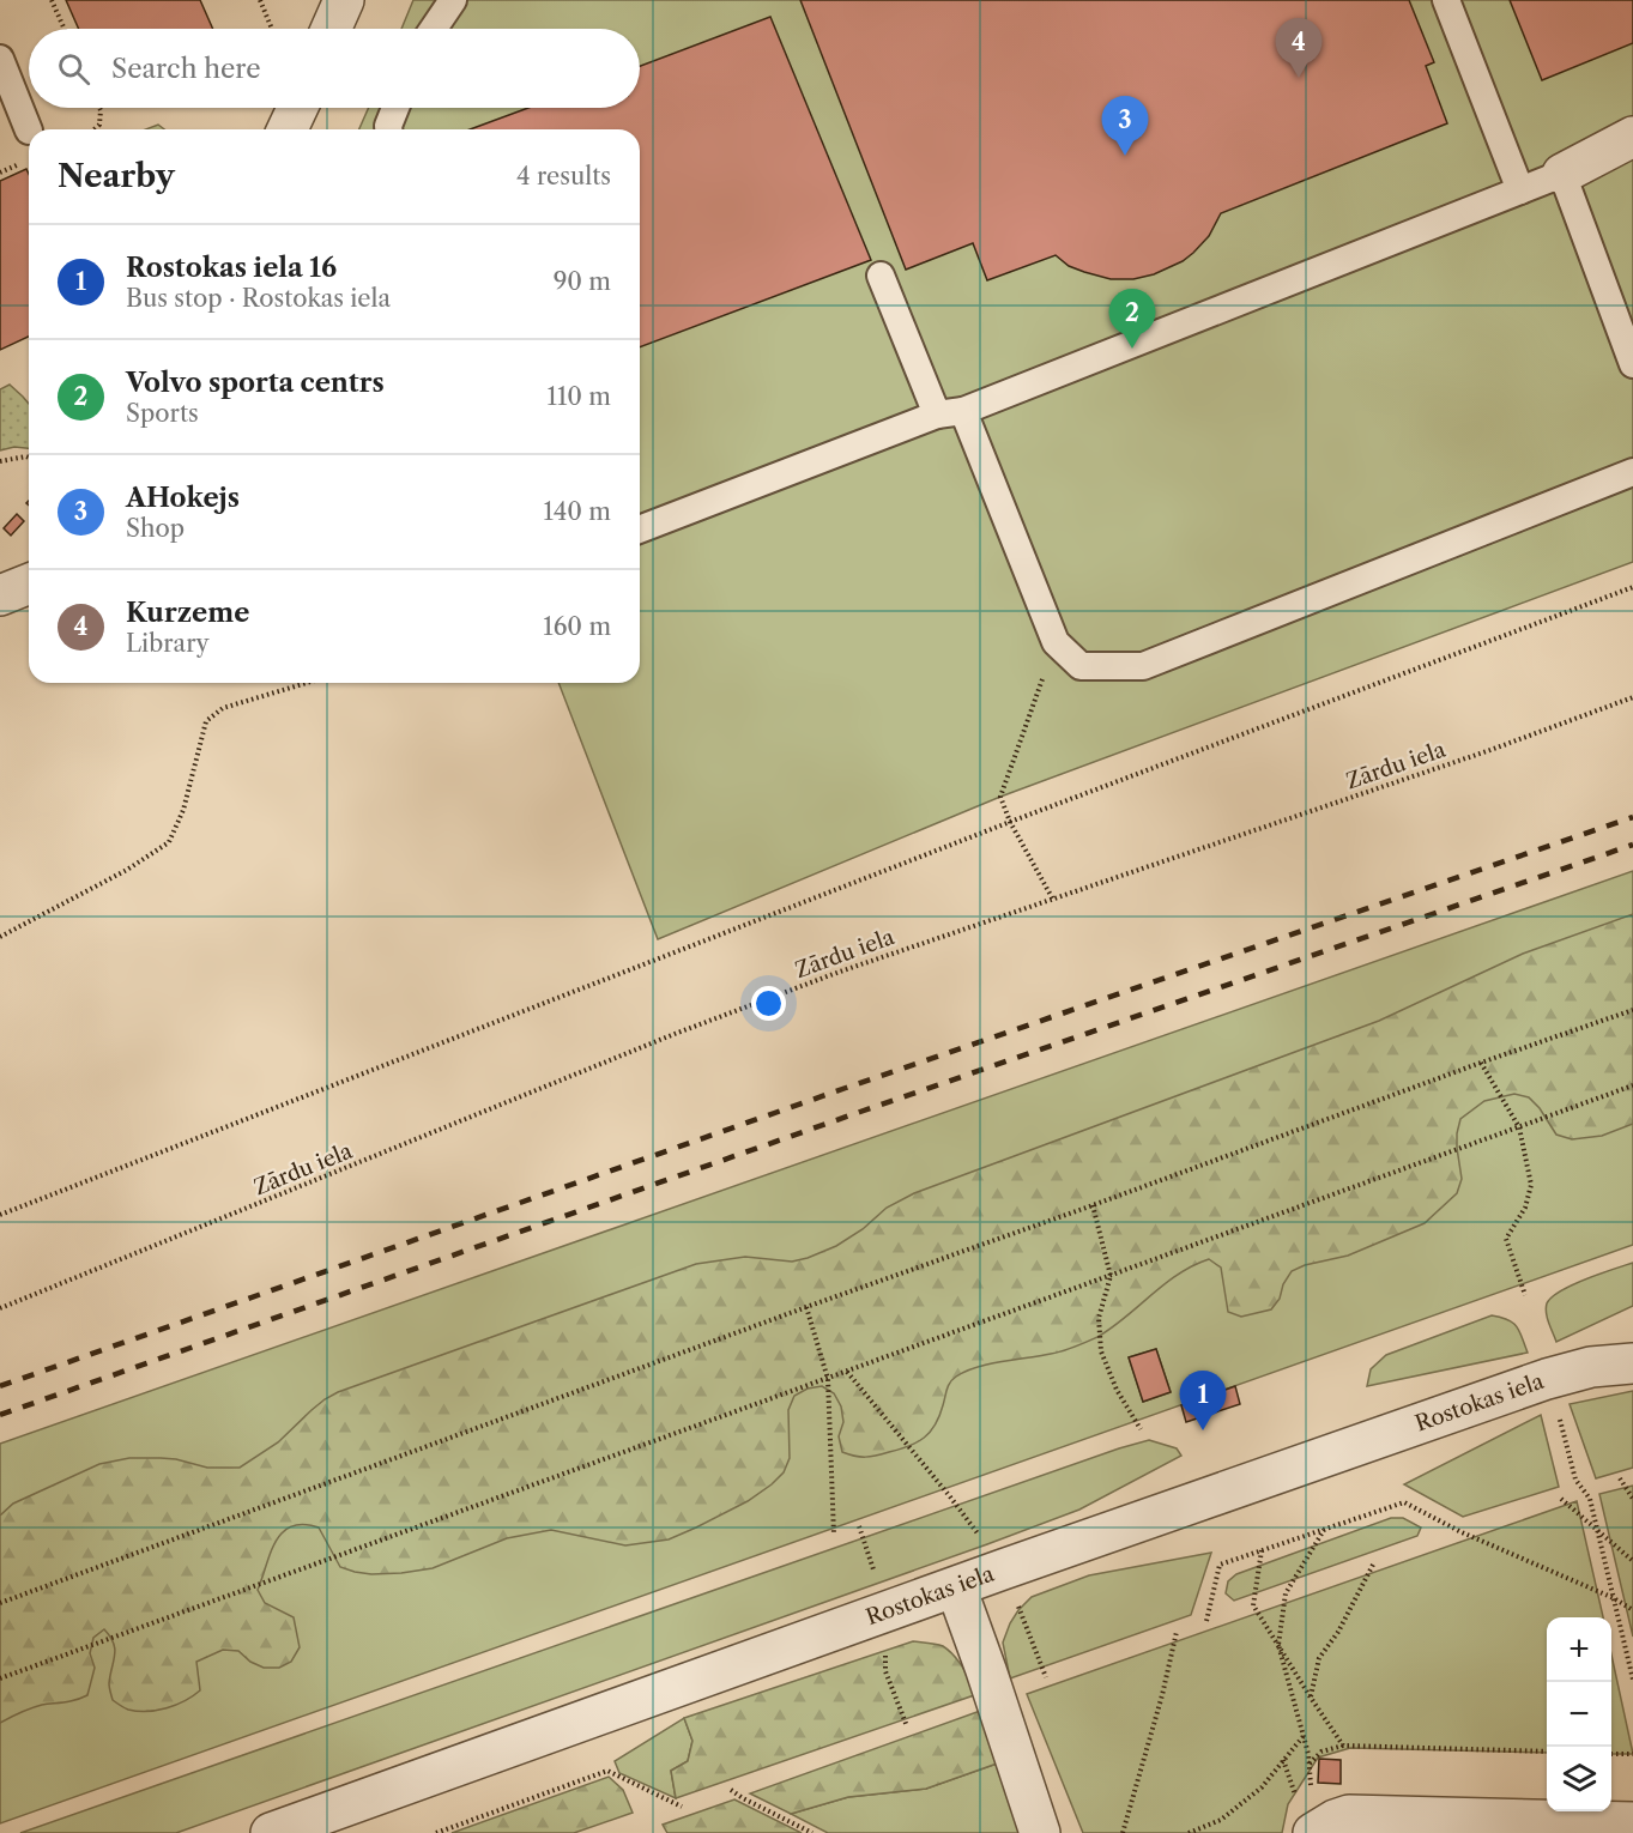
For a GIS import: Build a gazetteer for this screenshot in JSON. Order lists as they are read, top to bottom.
{
  "streets": {
    "street": ["Rostokas iela"],
    "path": ["Zārdu iela"]
  },
  "page": {
    "pins": [
      "4",
      "3",
      "2",
      "1"
    ],
    "search": "Search here",
    "heading": ["Nearby", "4 results"],
    "list": [
      {
        "mark": "1",
        "name": "Rostokas iela 16",
        "note": "Bus stop · Rostokas iela",
        "value": "90 m"
      },
      {
        "mark": "2",
        "name": "Volvo sporta centrs",
        "note": "Sports",
        "value": "110 m"
      },
      {
        "mark": "3",
        "name": "AHokejs",
        "note": "Shop",
        "value": "140 m"
      },
      {
        "mark": "4",
        "name": "Kurzeme",
        "note": "Library",
        "value": "160 m"
      }
    ],
    "map_buttons": ["+", "−"]
  }
}
